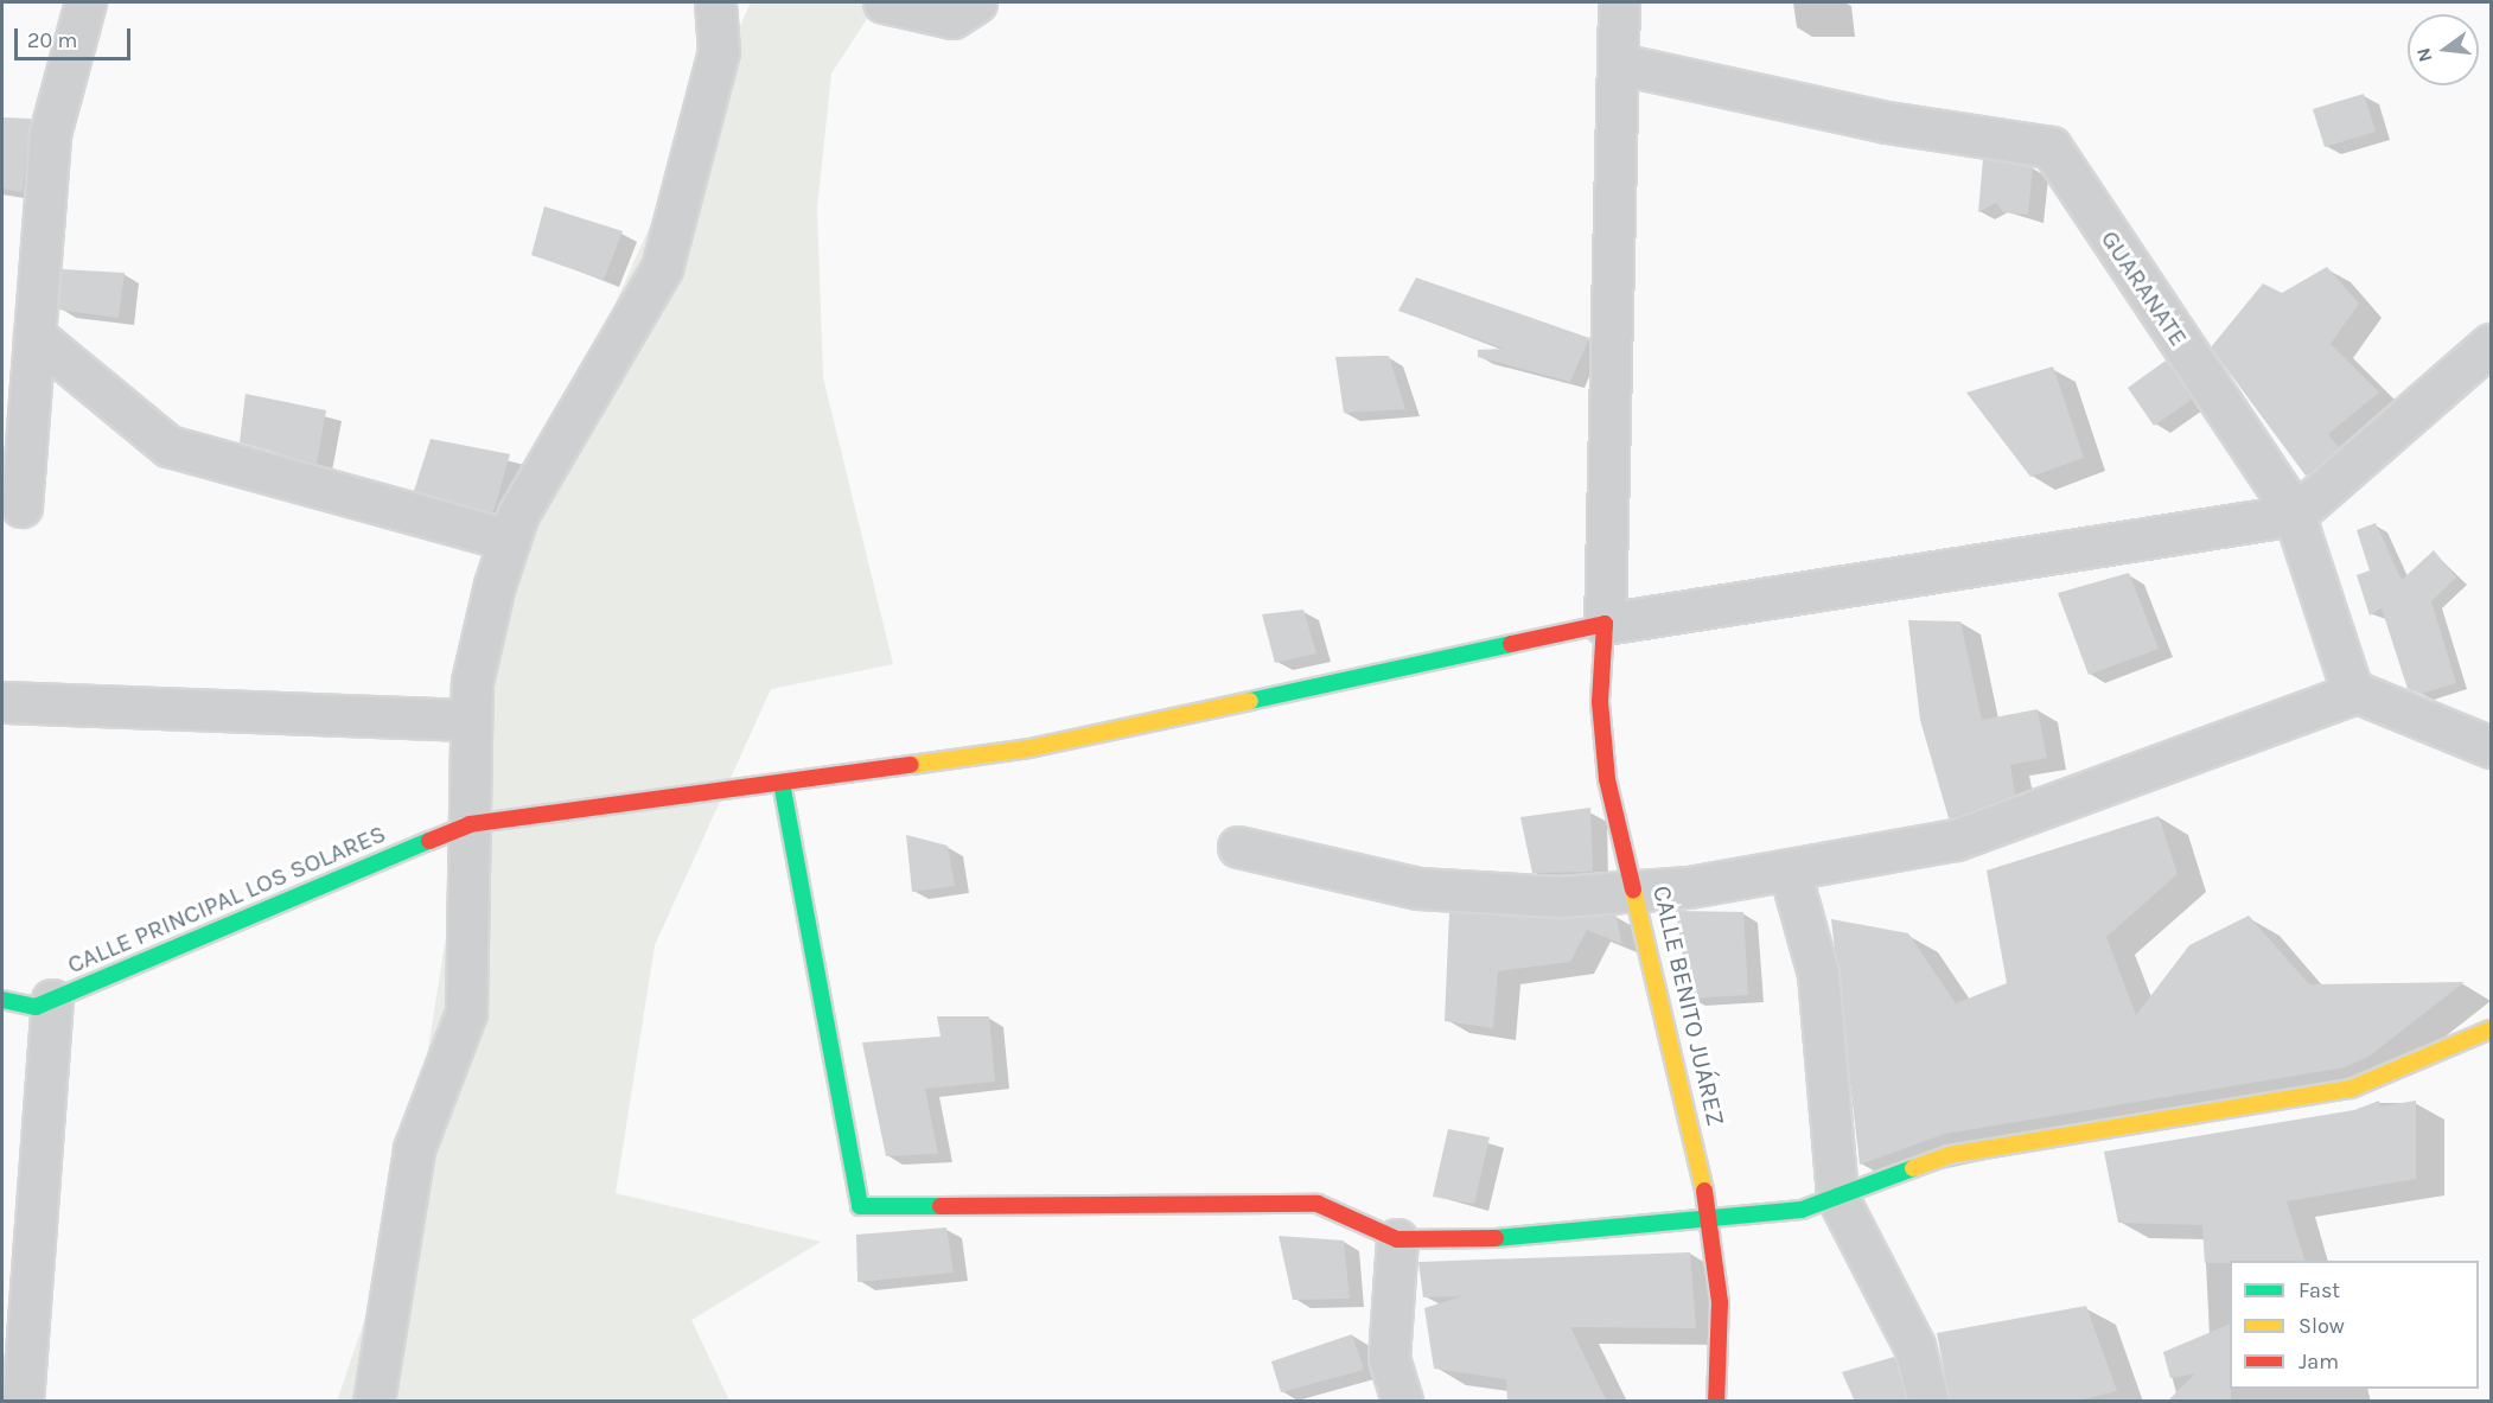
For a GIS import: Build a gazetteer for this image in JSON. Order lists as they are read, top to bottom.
{
  "streets": {
    "main road": ["CALLE PRINCIPAL LOS SOLARES", "CALLE BENITO JUÁREZ"],
    "street": ["GUARANATE"]
  },
  "crossings": [
    ["CALLE PRINCIPAL LOS SOLARES", "CALLE BENITO JUÁREZ"]
  ],
  "legend": ["Fast", "Slow", "Jam"],
  "scale_bar": "20 m",
  "north": "left"
}
